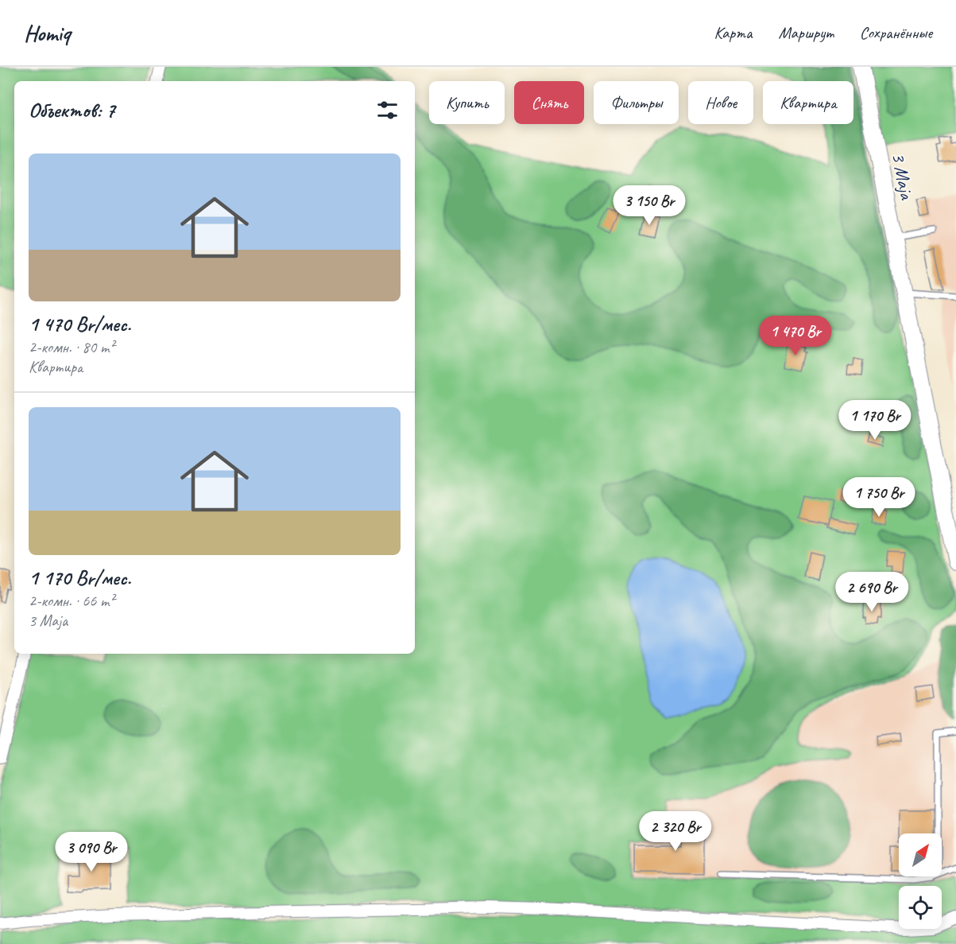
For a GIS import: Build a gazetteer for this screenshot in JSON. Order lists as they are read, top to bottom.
{
  "streets": {
    "street": ["3 Maja"]
  },
  "north": "top right",
  "page": {
    "header": "Homiq",
    "nav": ["Карта", "Маршрут", "Сохранённые"],
    "chip": [
      "Купить",
      "Снять",
      "Фильтры",
      "Новое",
      "Квартира"
    ],
    "heading": "Объектов: 7",
    "list": [
      {
        "name": "1 470 Br/мес.",
        "note": "2-комн. · 80 m² · Квартира"
      },
      {
        "name": "1 170 Br/мес.",
        "note": "2-комн. · 66 m² · 3 Maja"
      }
    ],
    "price": [
      "3 150 Br",
      "1 470 Br",
      "1 170 Br",
      "1 750 Br",
      "2 690 Br",
      "2 320 Br",
      "3 090 Br"
    ]
  }
}
